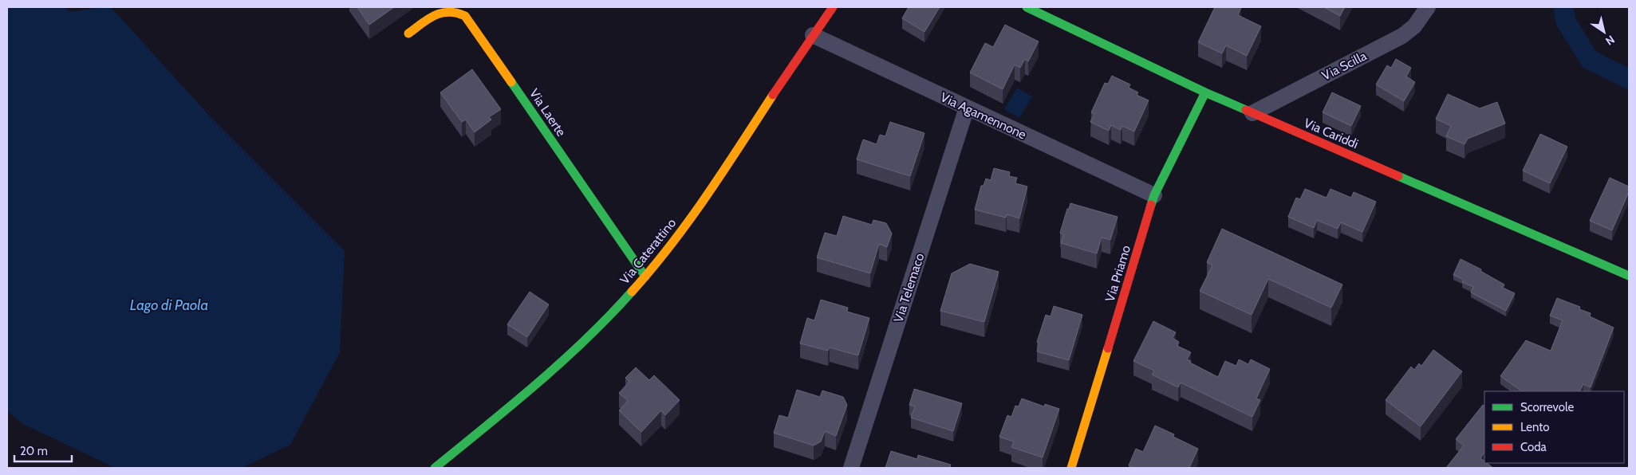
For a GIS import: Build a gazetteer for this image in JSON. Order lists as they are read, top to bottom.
{
  "streets": {
    "street": [
      "Via Scilla",
      "Via Laerte",
      "Via Agamennone",
      "Via Cariddi",
      "Via Caterattino",
      "Via Priamo",
      "Via Telemaco"
    ]
  },
  "crossings": [
    ["Via Scilla", "Via Cariddi"],
    ["Via Laerte", "Via Caterattino"],
    ["Via Agamennone", "Via Caterattino"],
    ["Via Agamennone", "Via Priamo"],
    ["Via Agamennone", "Via Telemaco"],
    ["Via Cariddi", "Via Priamo"]
  ],
  "water": ["Lago di Paola"],
  "legend": ["Scorrevole", "Lento", "Coda"],
  "scale_bar": "20 m",
  "north": "bottom right"
}
